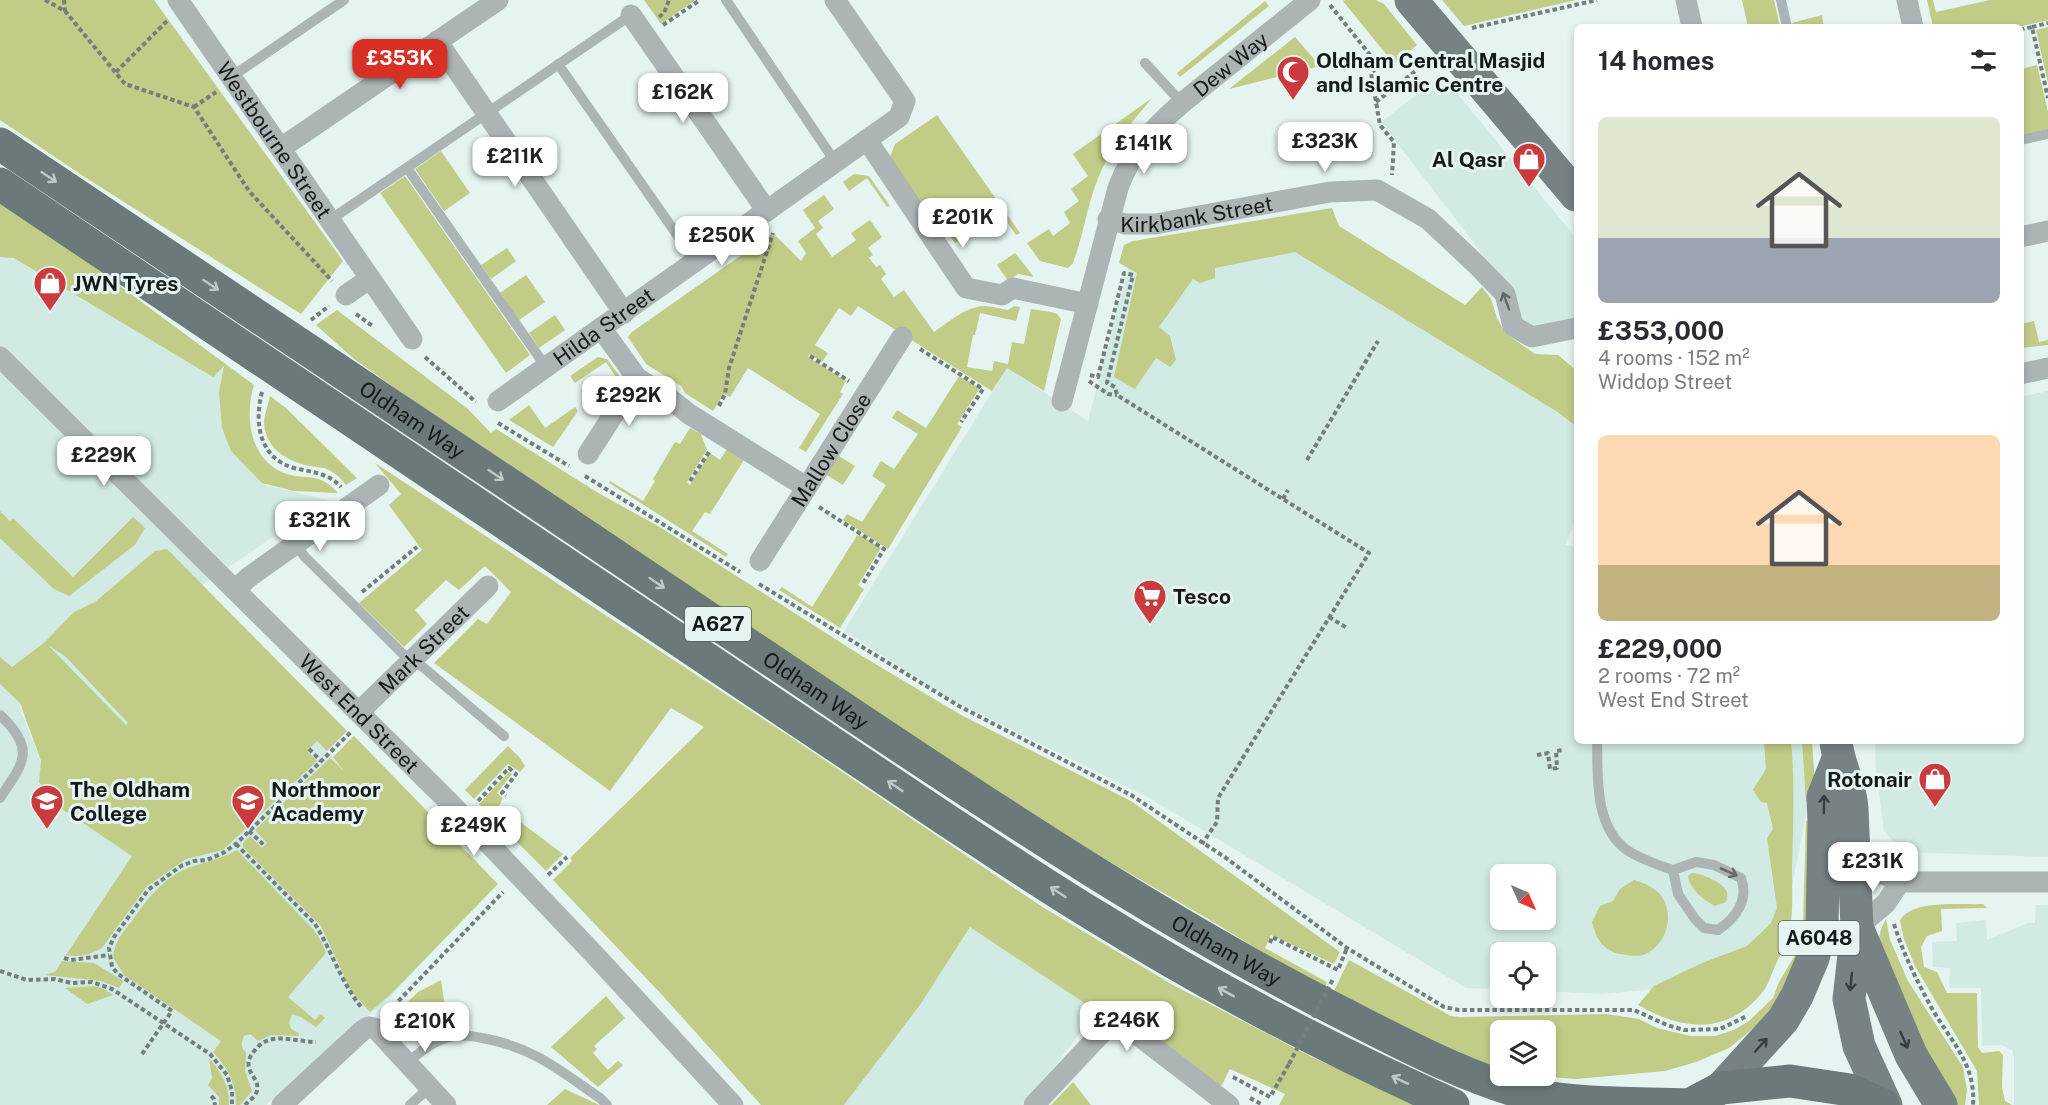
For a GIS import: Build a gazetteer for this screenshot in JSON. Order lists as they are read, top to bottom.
{
  "streets": {
    "highway": ["Oldham Way", "A627"],
    "main road": ["A6048"],
    "street": [
      "Dew Way",
      "Westbourne Street",
      "Kirkbank Street",
      "Hilda Street",
      "Mallow Close",
      "Mark Street",
      "West End Street"
    ]
  },
  "crossings": [
    ["Dew Way", "Kirkbank Street"],
    ["Oldham Way", "A627"],
    ["A627", "A6048"],
    ["Mark Street", "West End Street"]
  ],
  "one_way": ["Kirkbank Street"],
  "places": {
    "mosque": ["Oldham Central Masjid and Islamic Centre"],
    "shop": ["Al Qasr", "JWN Tyres", "Rotonair"],
    "supermarket": ["Tesco"],
    "school or university": ["The Oldham College", "Northmoor Academy"]
  },
  "north": "bottom right",
  "page": {
    "heading": "14 homes",
    "price": [
      "£353K",
      "£162K",
      "£323K",
      "£141K",
      "£211K",
      "£201K",
      "£250K",
      "£292K",
      "£229K",
      "£321K",
      "£249K",
      "£231K",
      "£246K",
      "£210K"
    ],
    "list": [
      {
        "name": "£353,000",
        "note": "4 rooms · 152 m² · Widdop Street"
      },
      {
        "name": "£229,000",
        "note": "2 rooms · 72 m² · West End Street"
      }
    ]
  }
}
